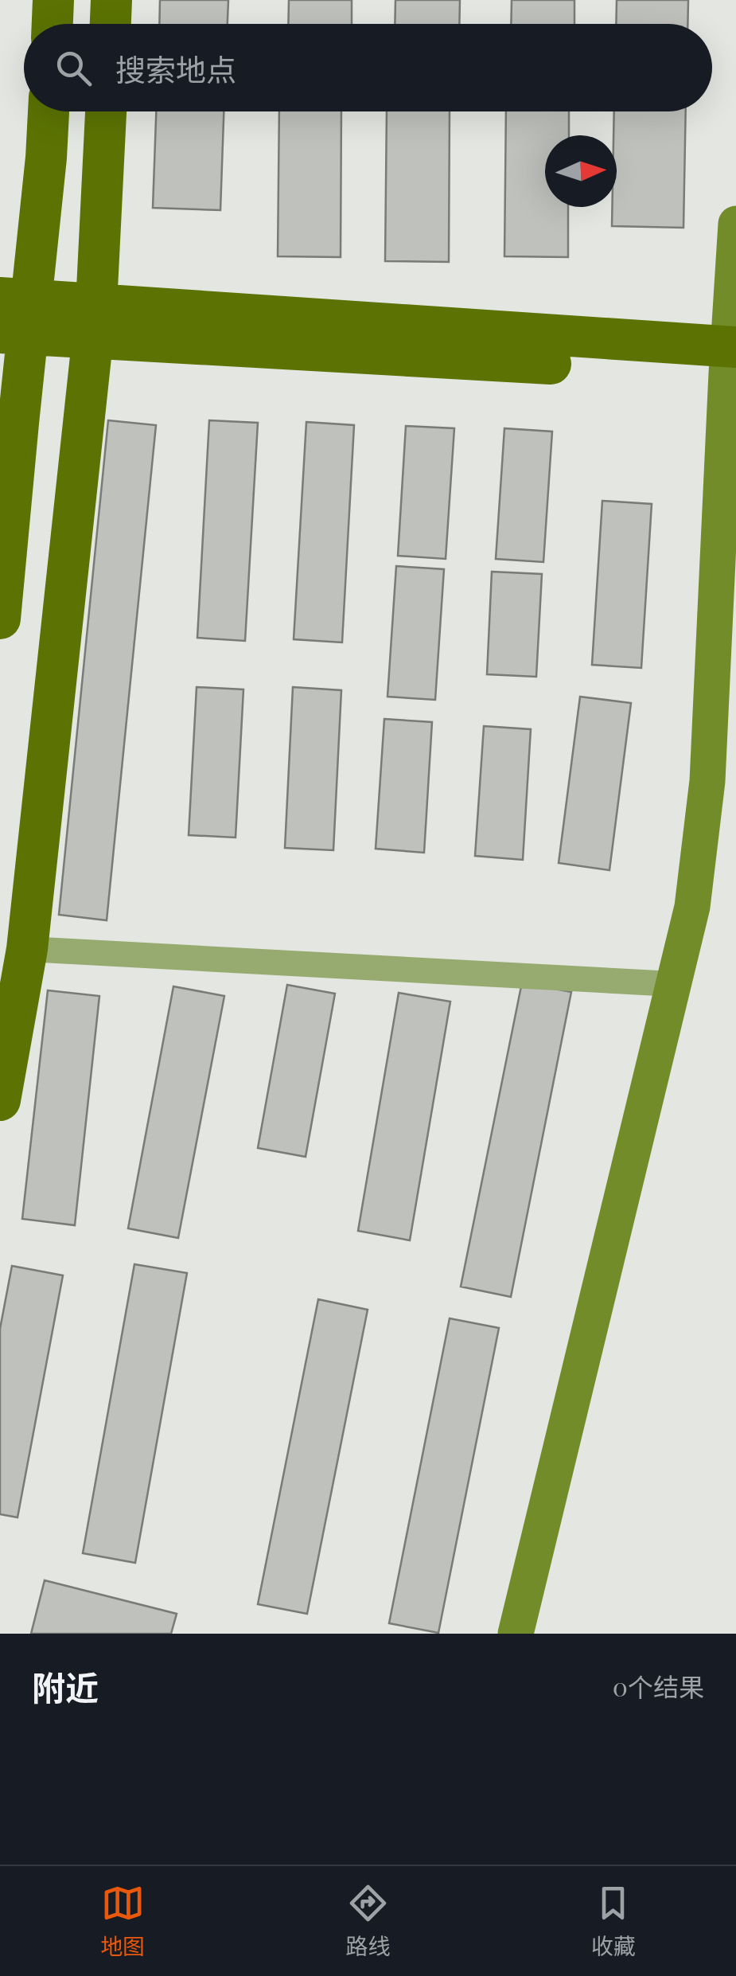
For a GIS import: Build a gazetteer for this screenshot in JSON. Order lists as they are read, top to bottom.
{
  "north": "right",
  "page": {
    "search": "搜索地点",
    "heading": ["附近", "0个结果"],
    "nav": ["地图", "路线", "收藏"]
  }
}
